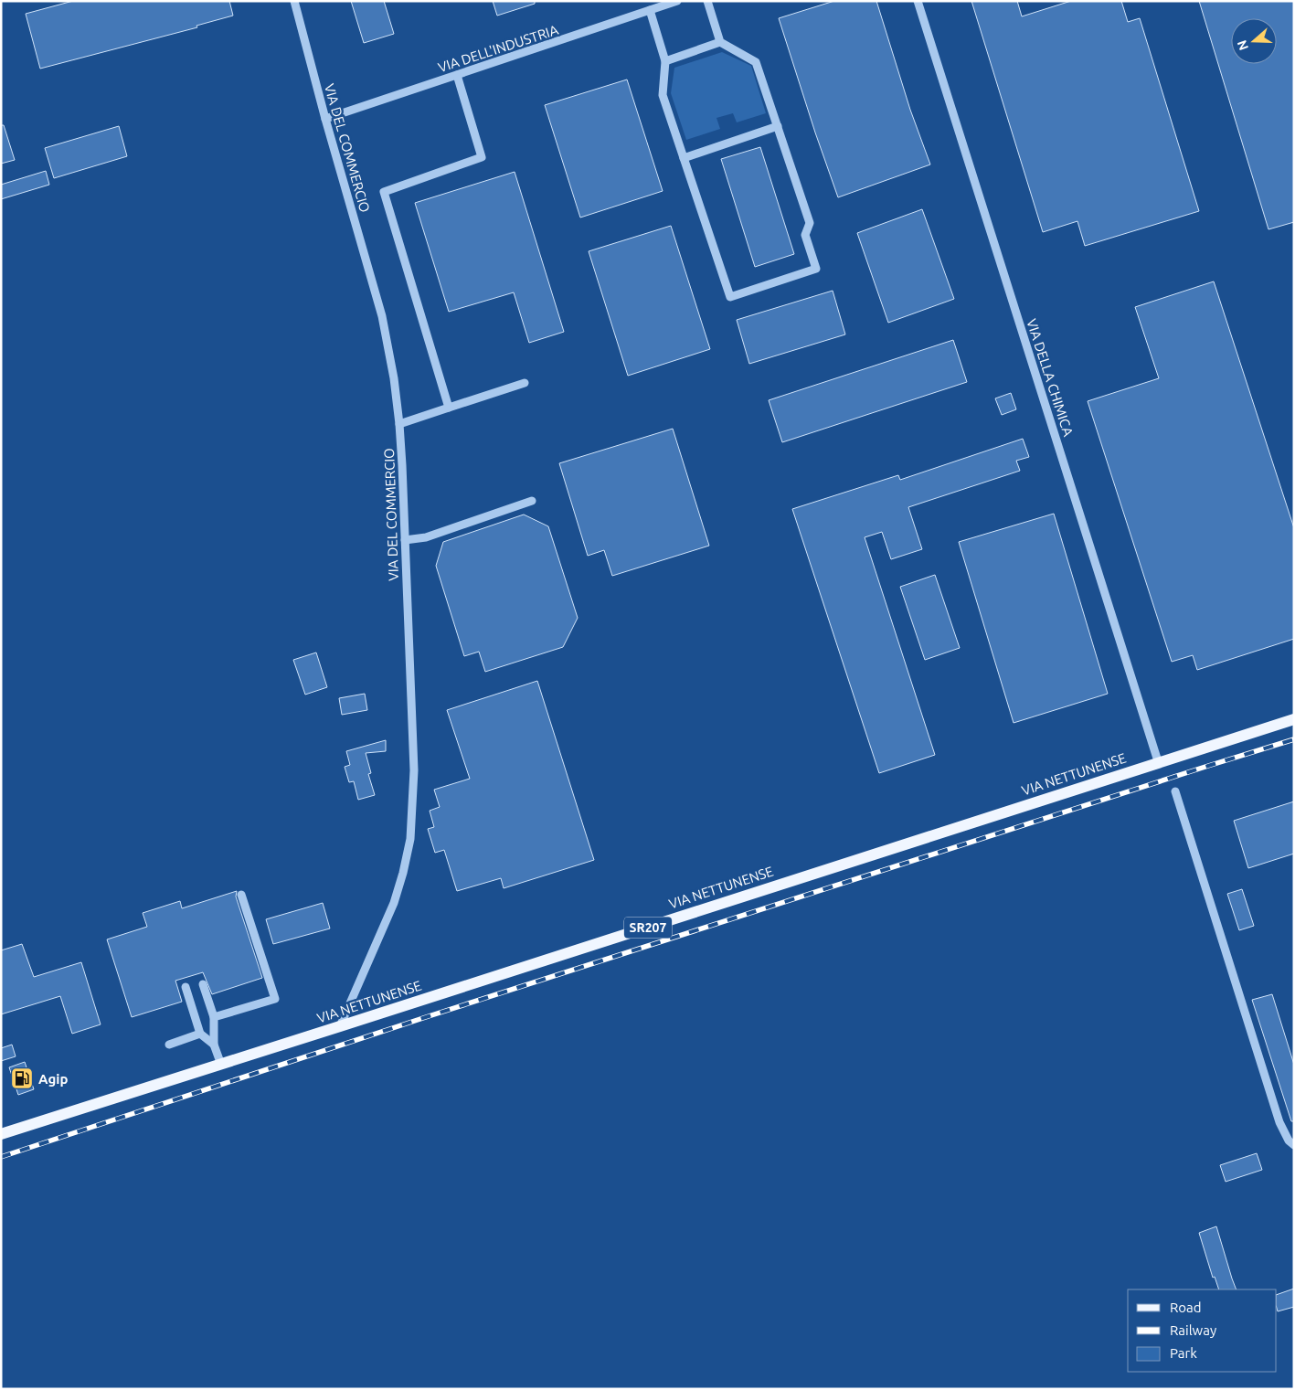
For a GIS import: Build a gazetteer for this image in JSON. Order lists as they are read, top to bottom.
{
  "streets": {
    "main road": ["VIA NETTUNENSE", "SR207"],
    "street": ["VIA DELL'INDUSTRIA", "VIA DEL COMMERCIO", "VIA DELLA CHIMICA"]
  },
  "crossings": [
    ["VIA DELL'INDUSTRIA", "VIA DEL COMMERCIO"],
    ["VIA DEL COMMERCIO", "VIA NETTUNENSE"],
    ["VIA DELLA CHIMICA", "VIA NETTUNENSE"]
  ],
  "places": {
    "fuel station": ["Agip"]
  },
  "legend": ["Road", "Railway", "Park"],
  "north": "left"
}
